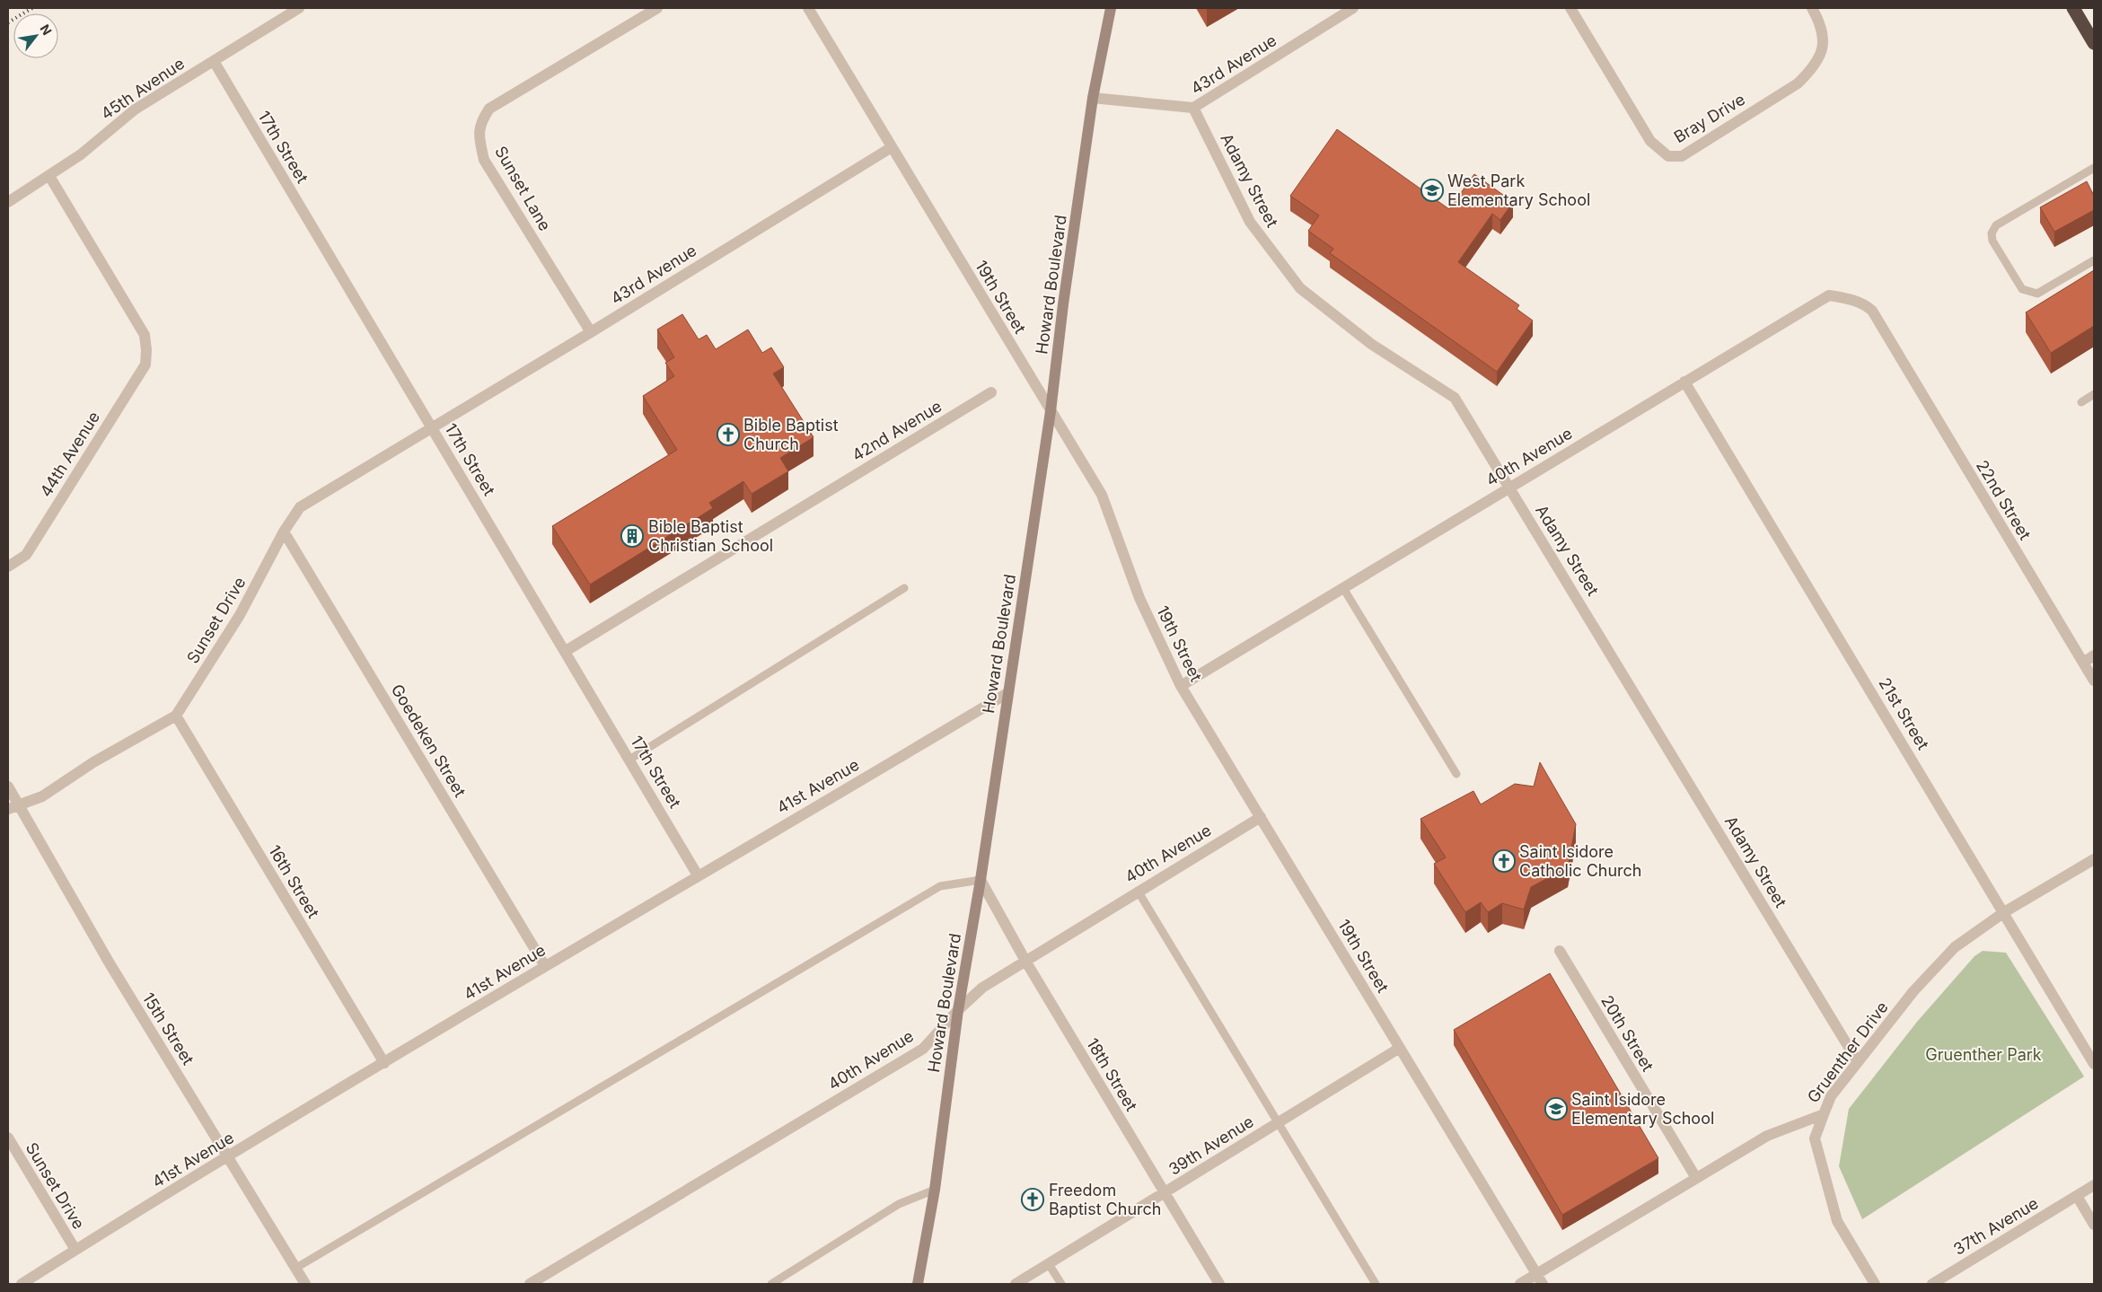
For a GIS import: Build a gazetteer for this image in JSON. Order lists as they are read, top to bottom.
{
  "streets": {
    "main road": ["Howard Boulevard"],
    "street": [
      "43rd Avenue",
      "45th Avenue",
      "Bray Drive",
      "17th Street",
      "Adamy Street",
      "Sunset Lane",
      "19th Street",
      "42nd Avenue",
      "44th Avenue",
      "40th Avenue",
      "22nd Street",
      "Sunset Drive",
      "21st Street",
      "Goedeken Street",
      "41st Avenue",
      "16th Street",
      "15th Street",
      "20th Street",
      "Gruenther Drive",
      "18th Street",
      "39th Avenue",
      "37th Avenue"
    ]
  },
  "crossings": [
    ["43rd Avenue", "17th Street"],
    ["43rd Avenue", "Adamy Street"],
    ["43rd Avenue", "Sunset Lane"],
    ["43rd Avenue", "Howard Boulevard"],
    ["43rd Avenue", "19th Street"],
    ["43rd Avenue", "Sunset Drive"],
    ["45th Avenue", "17th Street"],
    ["45th Avenue", "44th Avenue"],
    ["17th Street", "42nd Avenue"],
    ["17th Street", "Sunset Drive"],
    ["17th Street", "41st Avenue"],
    ["Adamy Street", "40th Avenue"],
    ["Adamy Street", "Gruenther Drive"],
    ["Howard Boulevard", "19th Street"],
    ["Howard Boulevard", "40th Avenue"],
    ["Howard Boulevard", "41st Avenue"],
    ["Howard Boulevard", "18th Street"],
    ["19th Street", "40th Avenue"],
    ["19th Street", "Gruenther Drive"],
    ["19th Street", "39th Avenue"],
    ["40th Avenue", "22nd Street"],
    ["40th Avenue", "21st Street"],
    ["40th Avenue", "18th Street"],
    ["Sunset Drive", "Goedeken Street"],
    ["Sunset Drive", "41st Avenue"],
    ["Sunset Drive", "16th Street"],
    ["Sunset Drive", "15th Street"],
    ["21st Street", "Gruenther Drive"],
    ["Goedeken Street", "41st Avenue"],
    ["41st Avenue", "16th Street"],
    ["41st Avenue", "15th Street"],
    ["20th Street", "Gruenther Drive"],
    ["18th Street", "39th Avenue"]
  ],
  "parks": ["Gruenther Park"],
  "places": {
    "school or university": ["West Park Elementary School", "Saint Isidore Elementary School"],
    "church": ["Bible Baptist Church", "Saint Isidore Catholic Church", "Freedom Baptist Church"],
    "building": ["Bible Baptist Christian School"]
  },
  "north": "top right"
}
